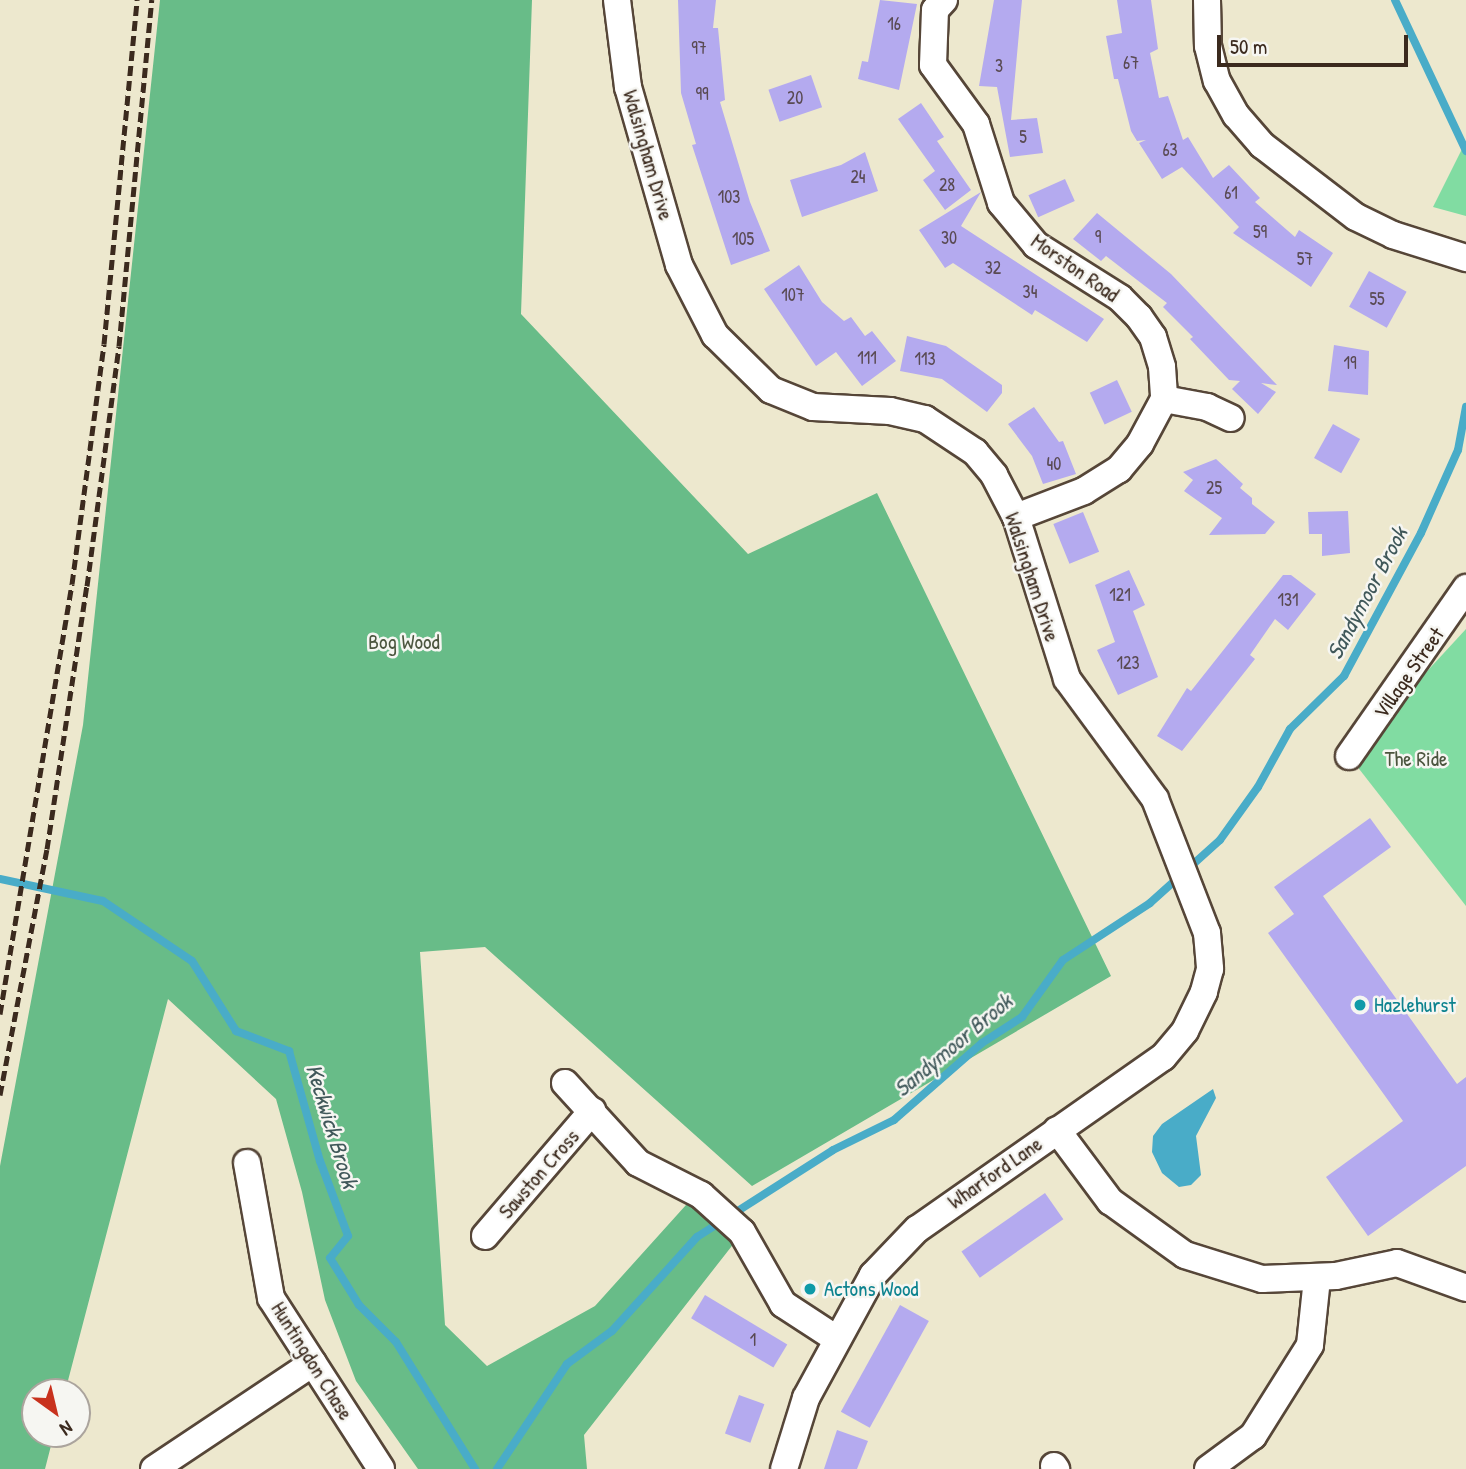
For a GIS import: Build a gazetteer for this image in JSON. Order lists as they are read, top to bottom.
{
  "streets": {
    "street": [
      "Walsingham Drive",
      "Morston Road",
      "Village Street",
      "Wharford Lane",
      "Sawston Cross",
      "Huntingdon Chase"
    ]
  },
  "crossings": [
    ["Walsingham Drive", "Wharford Lane"],
    ["Wharford Lane", "Sawston Cross"]
  ],
  "water": ["Sandymoor Brook", "Keckwick Brook"],
  "parks": ["Bog Wood", "The Ride"],
  "places": ["Hazlehurst", "Actons Wood"],
  "house_numbers": [
    "16",
    "97",
    "67",
    "3",
    "99",
    "20",
    "5",
    "63",
    "24",
    "28",
    "61",
    "103",
    "59",
    "9",
    "30",
    "105",
    "57",
    "32",
    "34",
    "107",
    "55",
    "111",
    "113",
    "19",
    "40",
    "25",
    "121",
    "131",
    "123",
    "1"
  ],
  "scale_bar": "50 m",
  "north": "bottom right"
}
